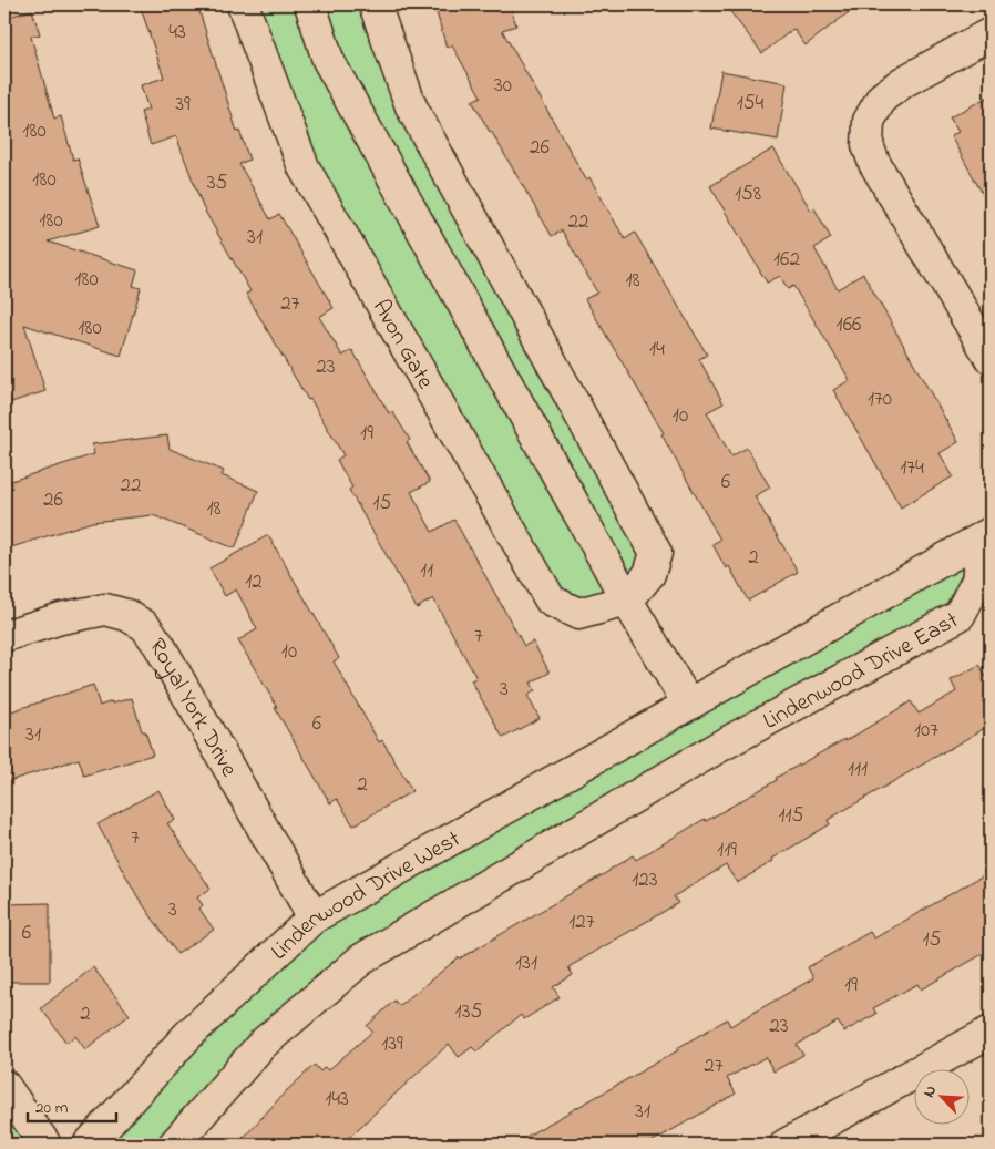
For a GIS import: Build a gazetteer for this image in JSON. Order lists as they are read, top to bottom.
{
  "streets": {
    "street": [
      "Avon Gate",
      "Lindenwood Drive East",
      "Royal York Drive",
      "Lindenwood Drive West"
    ]
  },
  "crossings": [
    ["Lindenwood Drive East", "Lindenwood Drive West"],
    ["Royal York Drive", "Lindenwood Drive West"]
  ],
  "house_numbers": [
    "43",
    "30",
    "154",
    "39",
    "180",
    "26",
    "180",
    "35",
    "158",
    "180",
    "22",
    "31",
    "162",
    "180",
    "18",
    "27",
    "166",
    "180",
    "14",
    "23",
    "170",
    "10",
    "19",
    "174",
    "6",
    "22",
    "26",
    "15",
    "18",
    "2",
    "11",
    "12",
    "7",
    "10",
    "3",
    "6",
    "107",
    "31",
    "111",
    "2",
    "115",
    "7",
    "119",
    "123",
    "3",
    "127",
    "6",
    "15",
    "131",
    "19",
    "135",
    "2",
    "23",
    "139",
    "27",
    "143",
    "31"
  ],
  "scale_bar": "20 m",
  "north": "top left"
}
